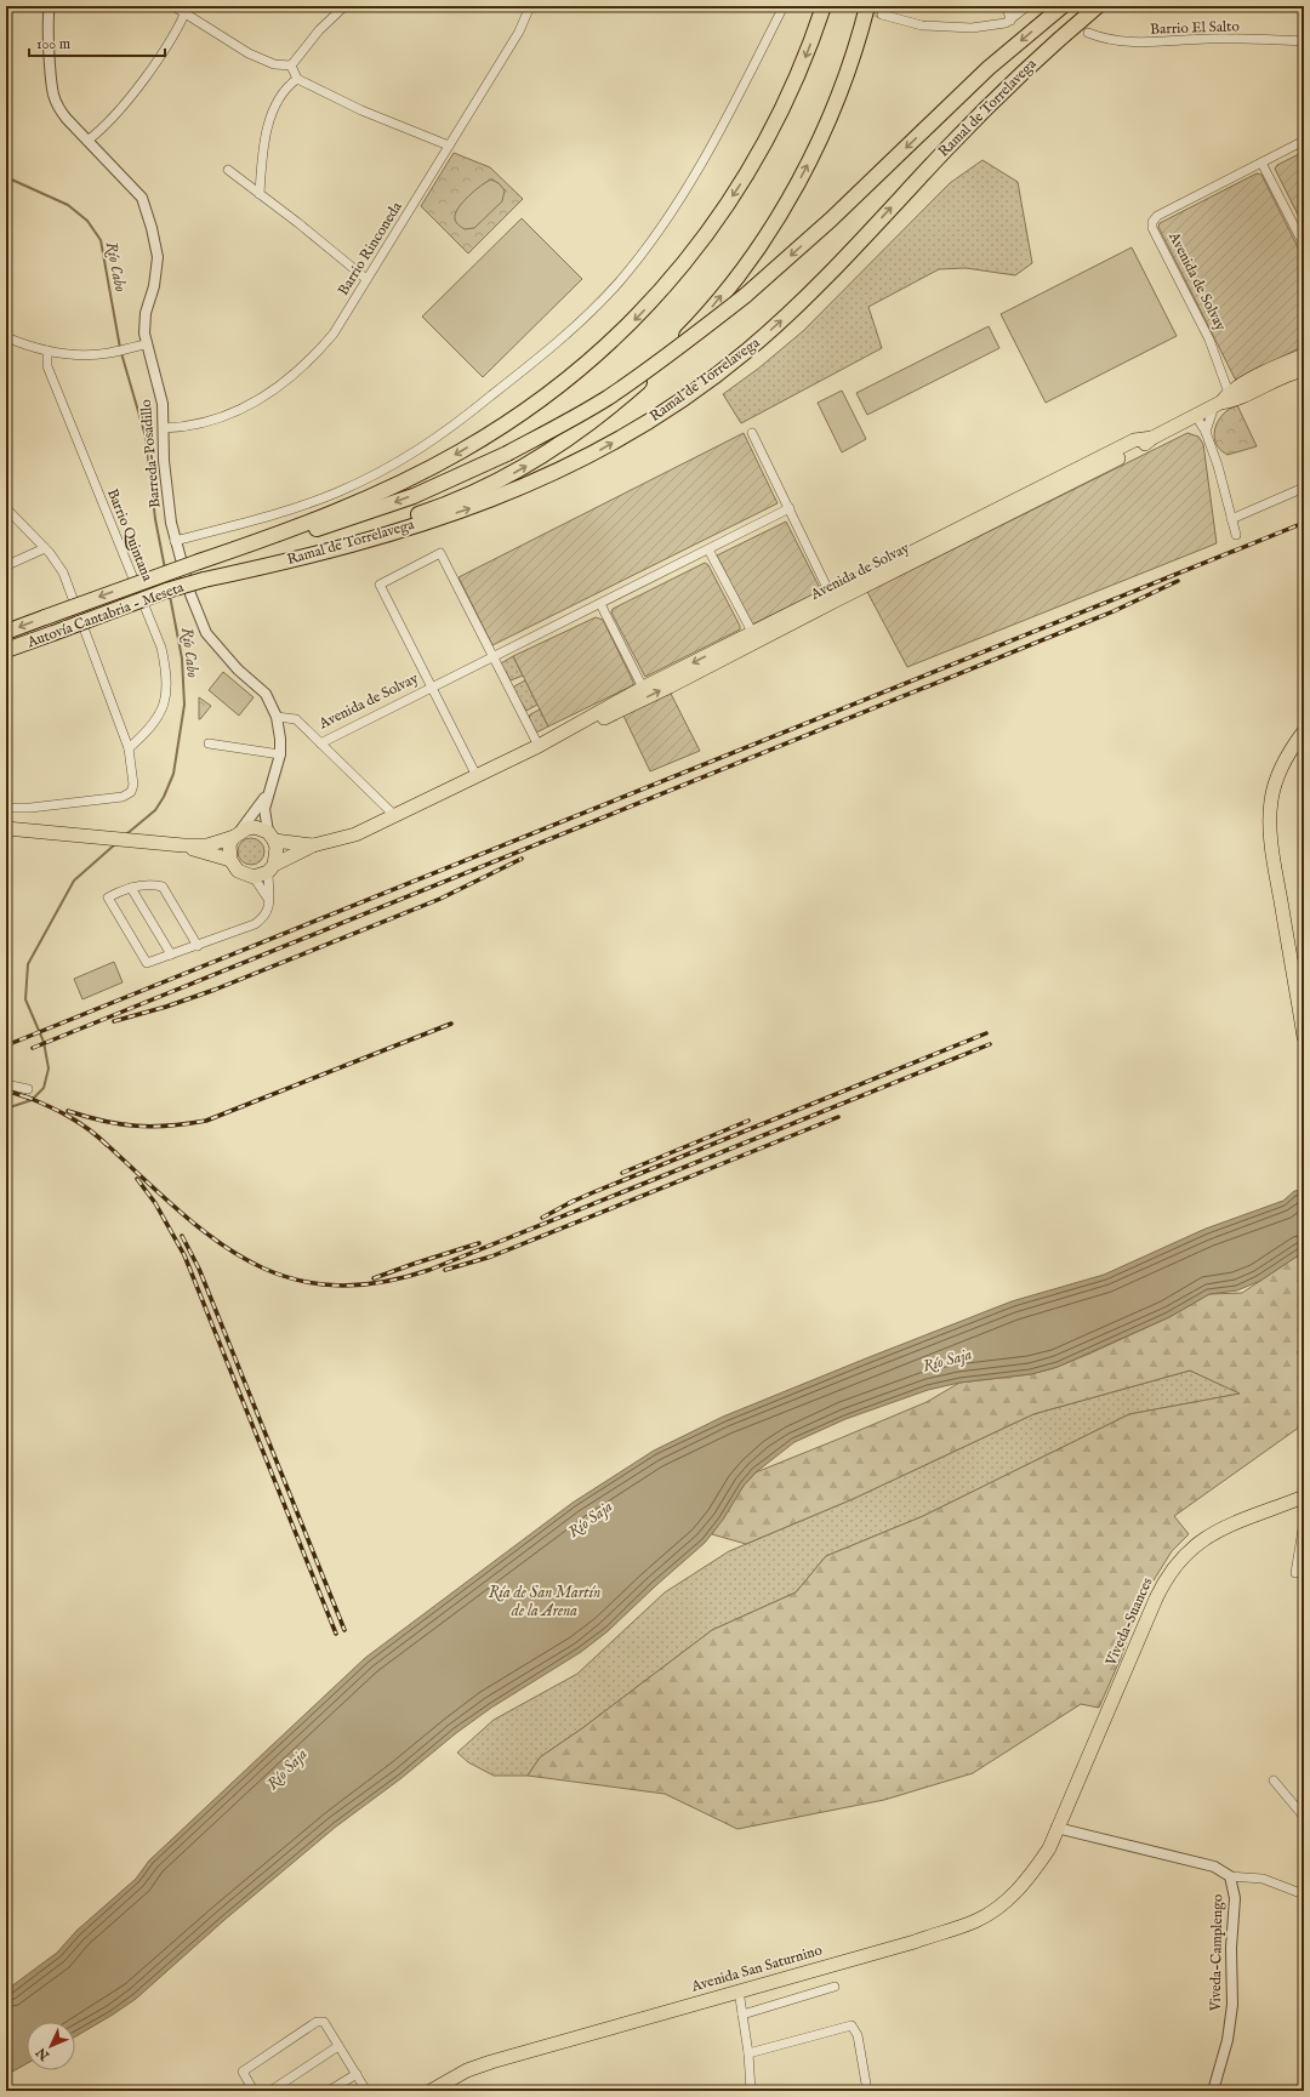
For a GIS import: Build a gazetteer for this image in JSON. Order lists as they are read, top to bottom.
{
  "streets": {
    "highway": ["Ramal de Torrelavega", "Autovía Cantabria - Meseta"],
    "main road": ["Avenida de Solvay", "Viveda-Suances", "Avenida San Saturnino"],
    "street": [
      "Barrio El Salto",
      "Barrio Rinconeda",
      "Barreda-Posadillo",
      "Barrio Quintana",
      "Viveda-Camplengo"
    ]
  },
  "crossings": [
    ["Ramal de Torrelavega", "Autovía Cantabria - Meseta"],
    ["Barrio Rinconeda", "Barreda-Posadillo"],
    ["Avenida de Solvay", "Barreda-Posadillo"],
    ["Viveda-Suances", "Viveda-Camplengo"],
    ["Viveda-Suances", "Avenida San Saturnino"],
    ["Viveda-Camplengo", "Avenida San Saturnino"]
  ],
  "water": ["Río Cabo", "Río Saja", "Ría de San Martín de la Arena"],
  "scale_bar": "100 m",
  "north": "bottom left"
}
